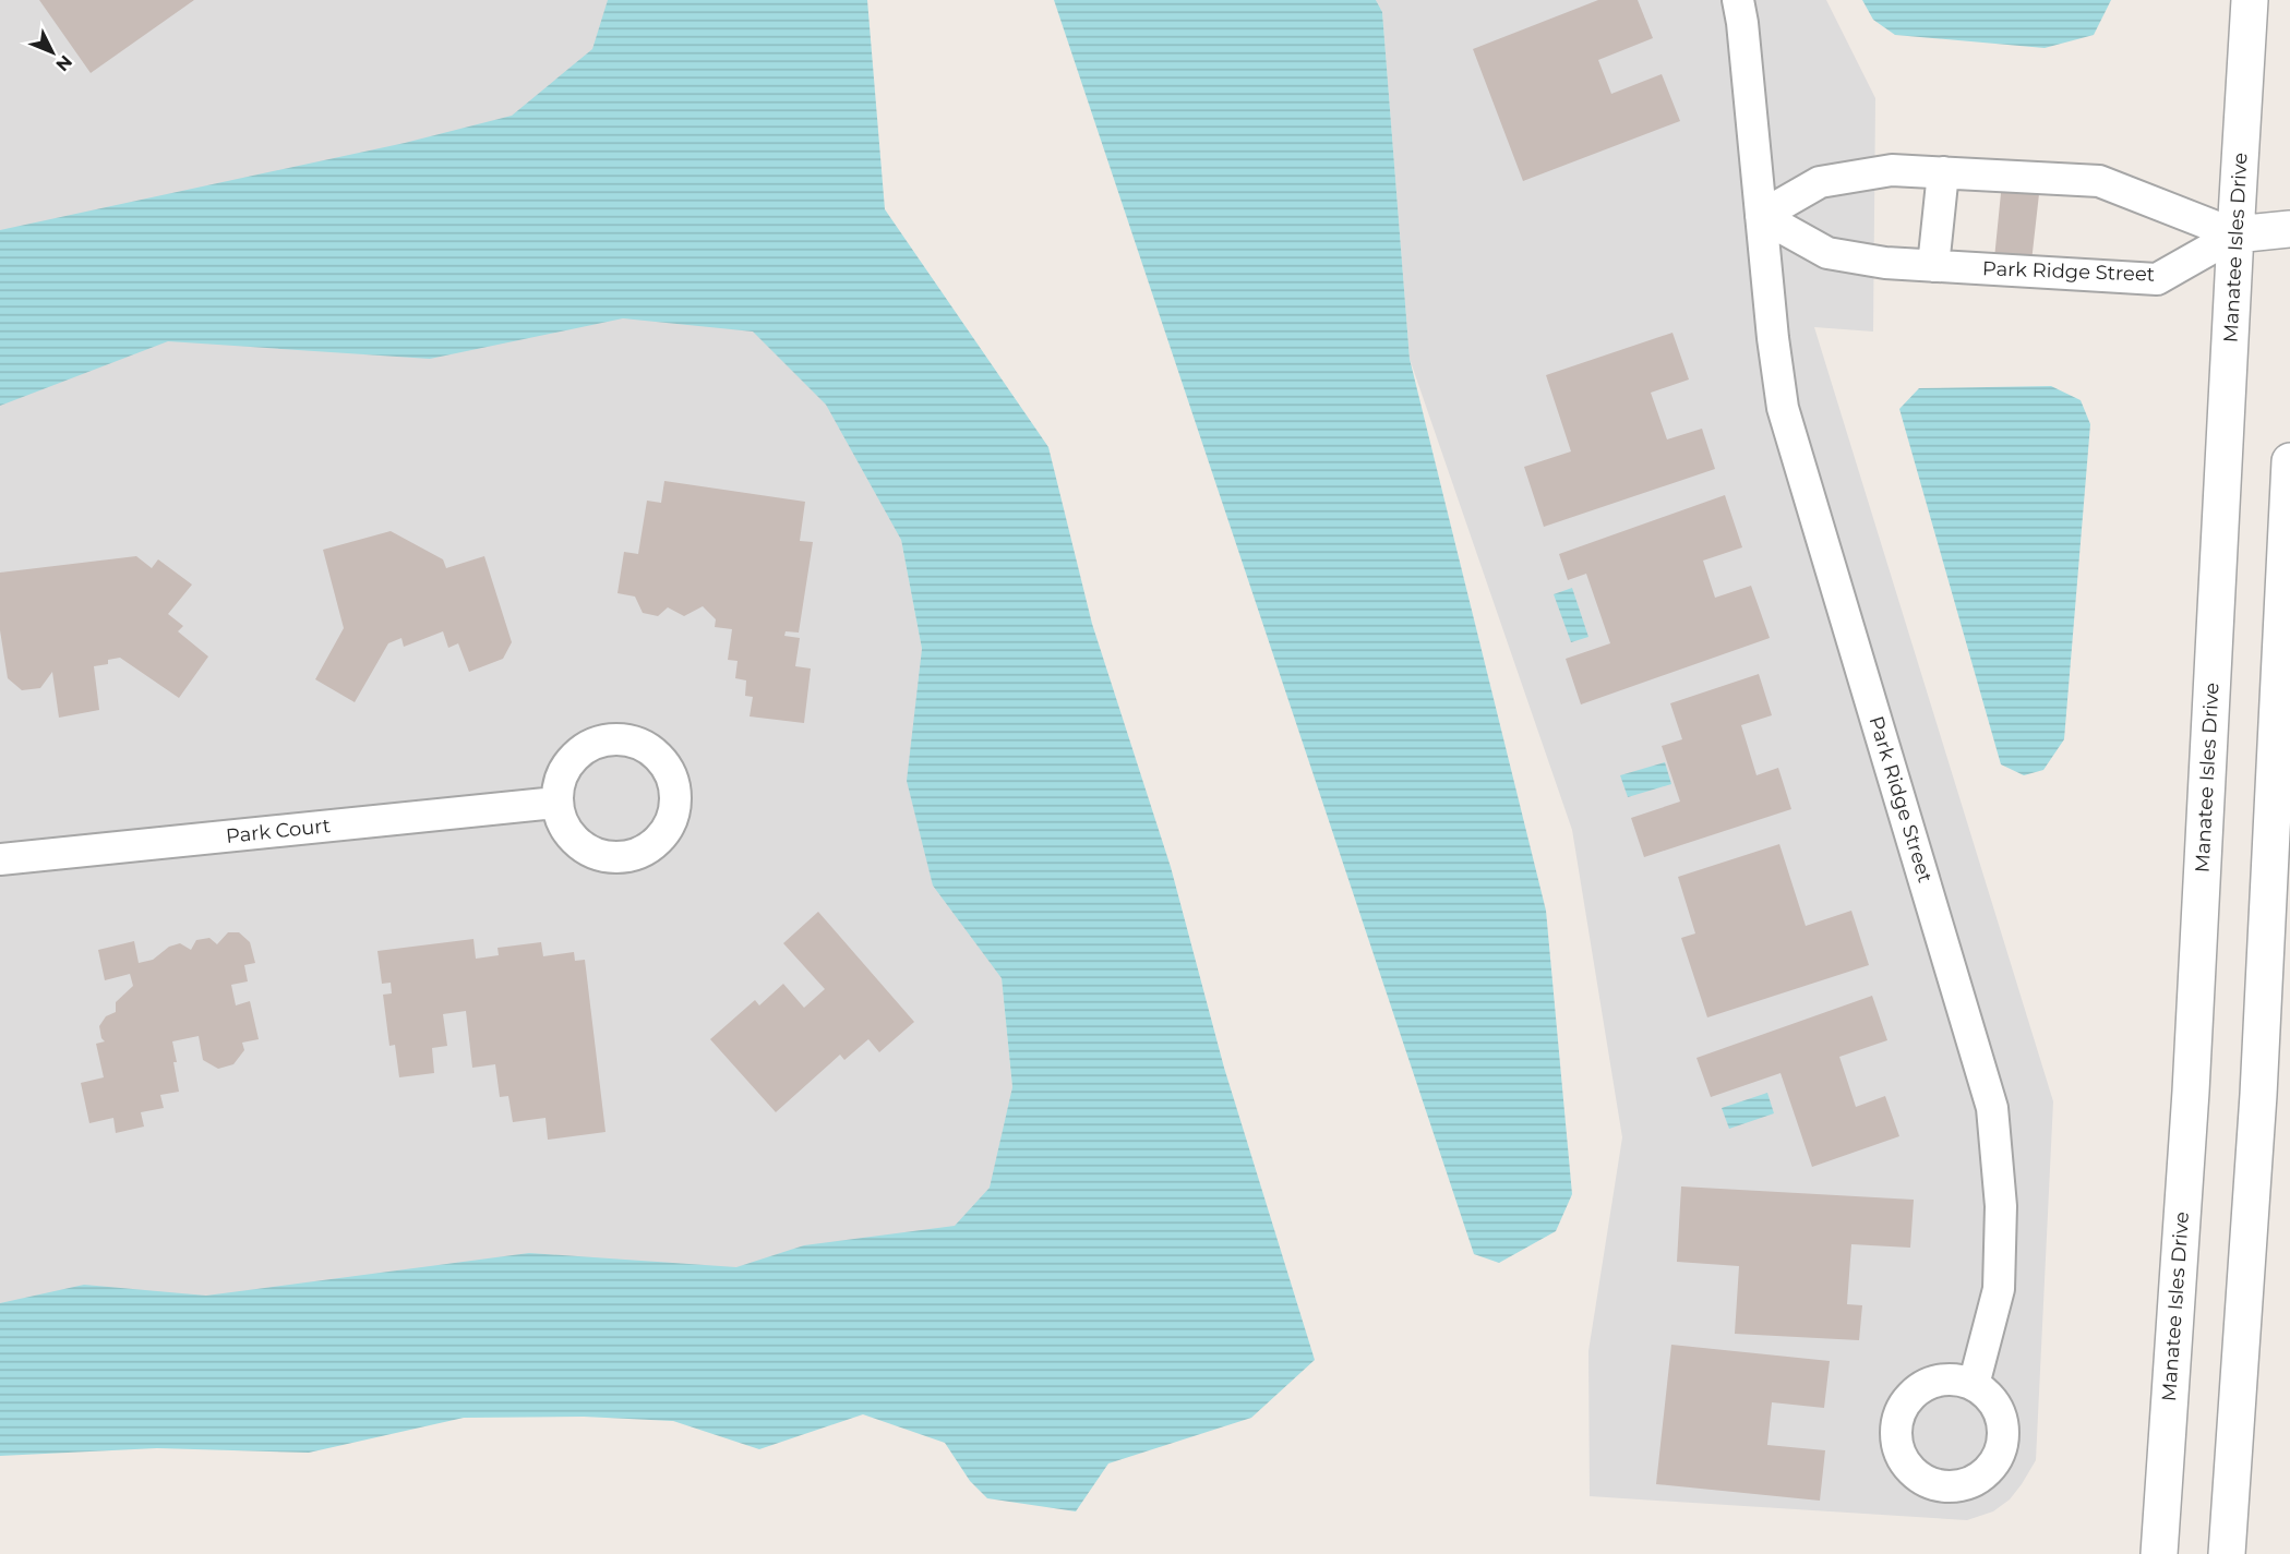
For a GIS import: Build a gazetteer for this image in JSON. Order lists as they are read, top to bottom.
{
  "streets": {
    "street": ["Manatee Isles Drive", "Park Ridge Street", "Park Court"]
  },
  "crossings": [
    ["Manatee Isles Drive", "Park Ridge Street"]
  ],
  "north": "bottom right"
}
